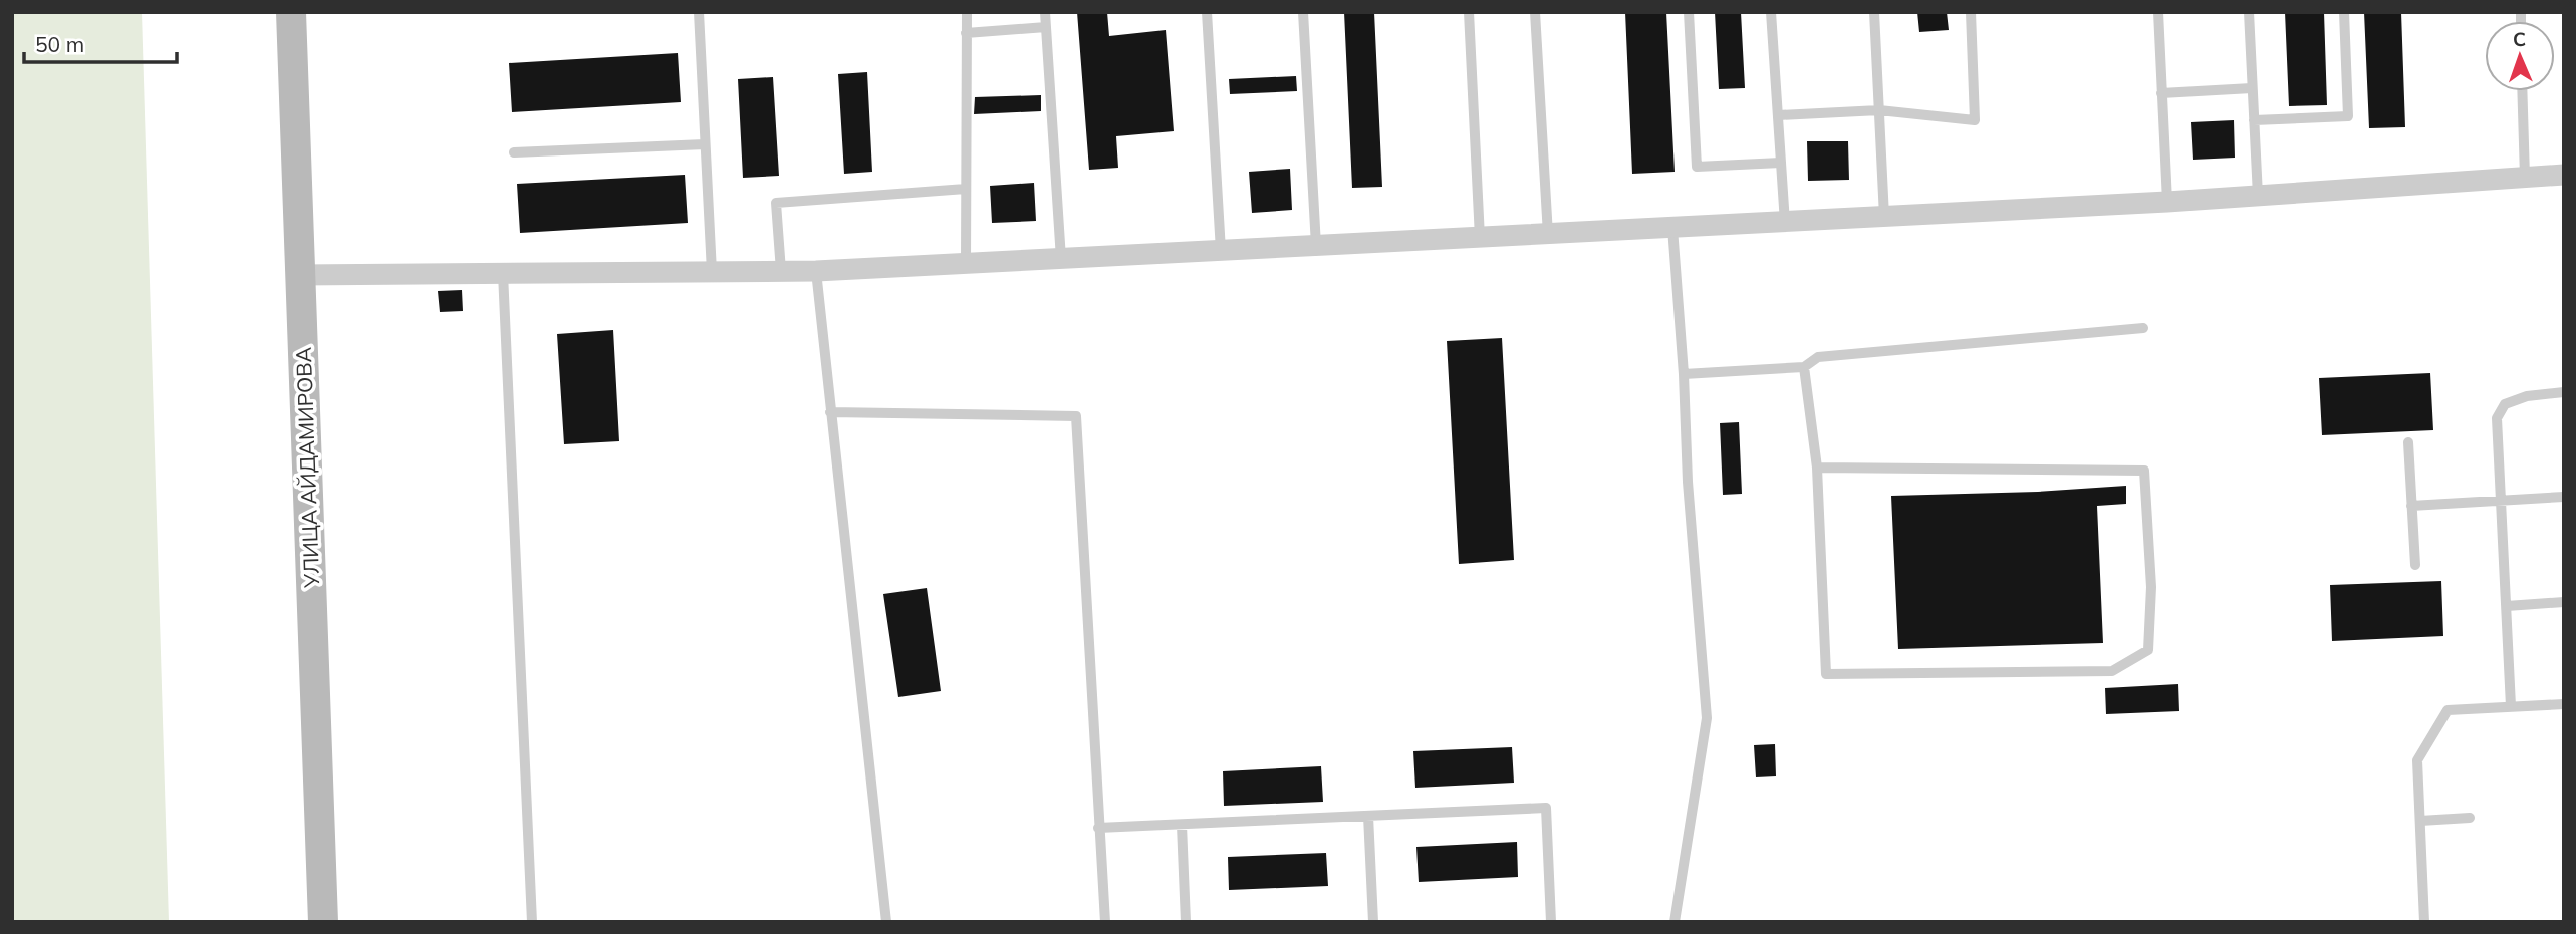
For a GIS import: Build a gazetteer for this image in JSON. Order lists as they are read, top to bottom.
{
  "streets": {
    "main road": ["УЛИЦА АЙДАМИРОВА"]
  },
  "scale_bar": "50 m",
  "north": "top"
}
